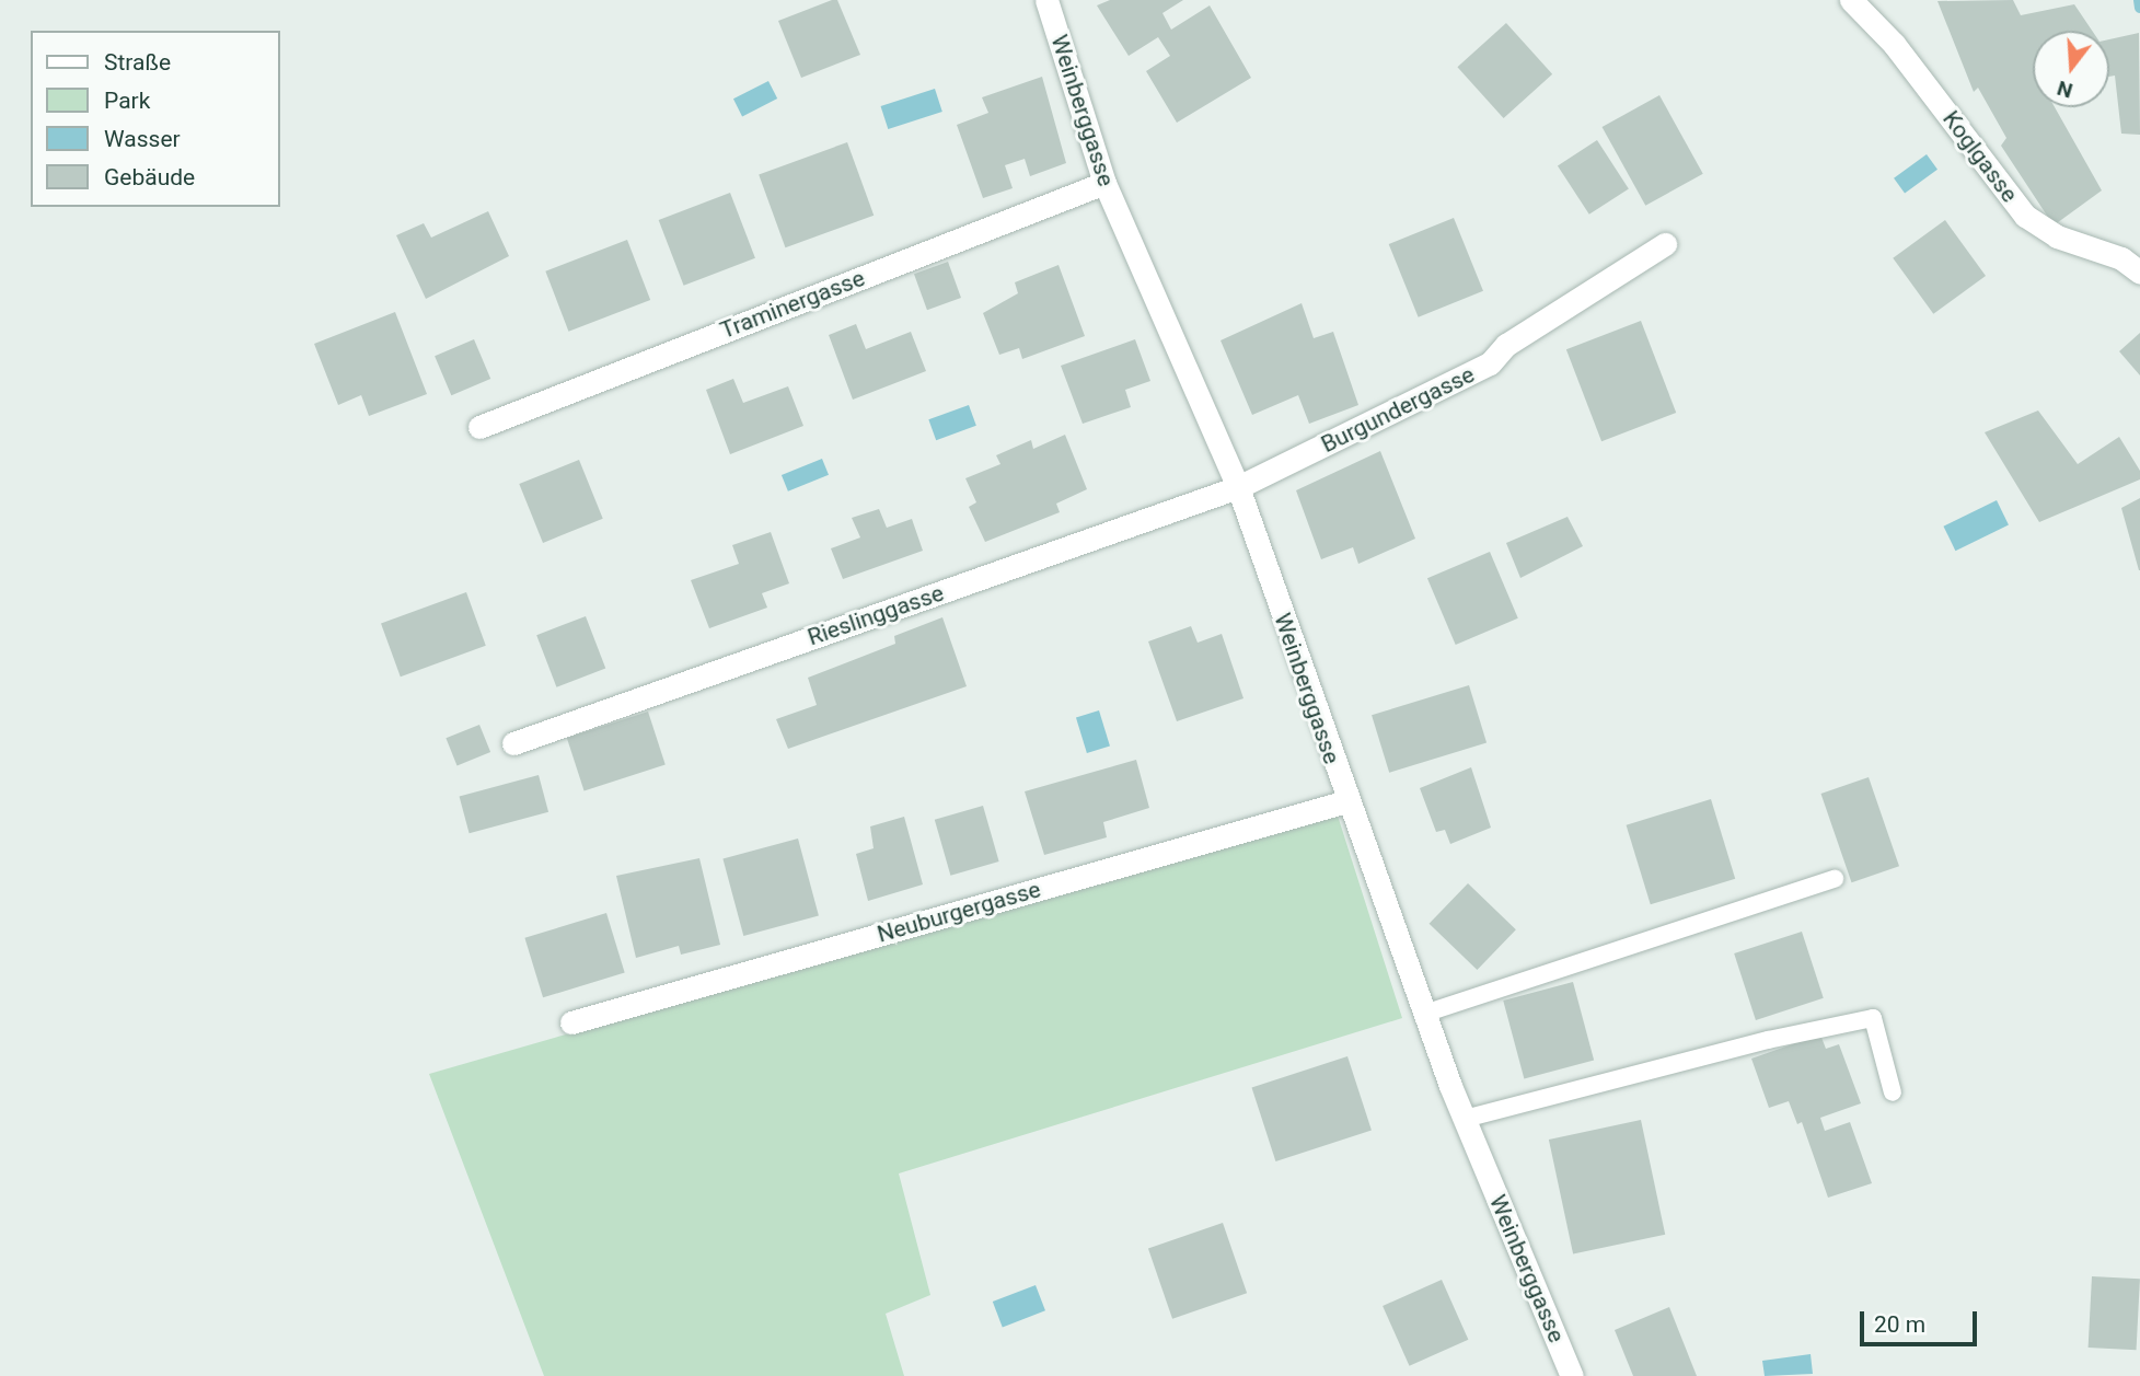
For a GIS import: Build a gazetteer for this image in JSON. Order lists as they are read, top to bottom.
{
  "streets": {
    "street": [
      "Weinberggasse",
      "Koglgasse",
      "Traminergasse",
      "Burgundergasse",
      "Rieslinggasse",
      "Neuburgergasse"
    ]
  },
  "crossings": [
    ["Weinberggasse", "Traminergasse"],
    ["Weinberggasse", "Burgundergasse"],
    ["Weinberggasse", "Rieslinggasse"],
    ["Weinberggasse", "Neuburgergasse"],
    ["Burgundergasse", "Rieslinggasse"]
  ],
  "legend": [
    "Straße",
    "Park",
    "Wasser",
    "Gebäude"
  ],
  "scale_bar": "20 m",
  "north": "bottom"
}
